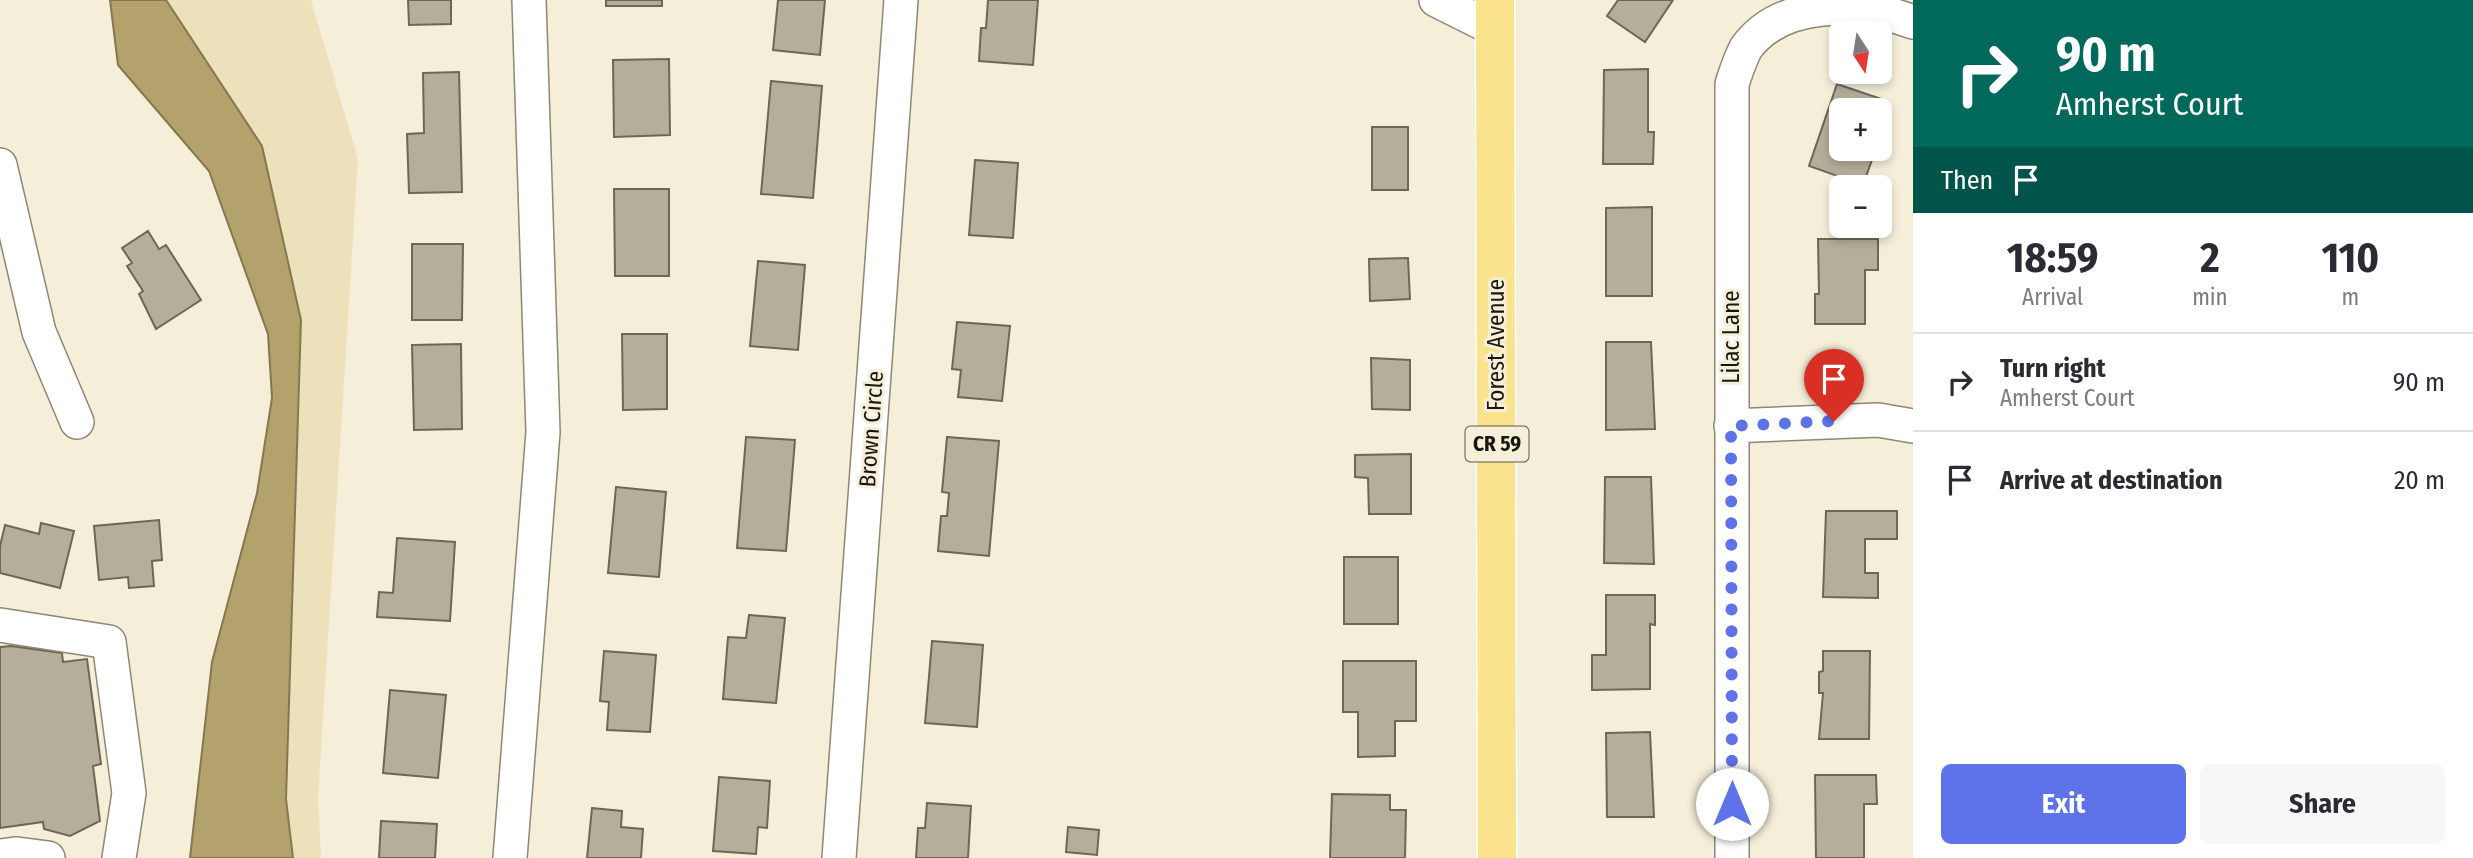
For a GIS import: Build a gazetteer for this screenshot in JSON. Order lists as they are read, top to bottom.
{
  "streets": {
    "main road": ["Forest Avenue", "CR 59"],
    "street": ["Lilac Lane", "Brown Circle"]
  },
  "north": "bottom",
  "page": {
    "turn": ["90 m", "Amherst Court"],
    "map_buttons": ["+", "−"],
    "then": "Then",
    "eta": [
      "18:59",
      "Arrival",
      "2",
      "min",
      "110",
      "m"
    ],
    "list": [
      {
        "name": "Turn right",
        "note": "Amherst Court",
        "value": "90 m"
      },
      {
        "name": "Arrive at destination",
        "value": "20 m"
      }
    ],
    "buttons": ["Exit", "Share"]
  }
}
